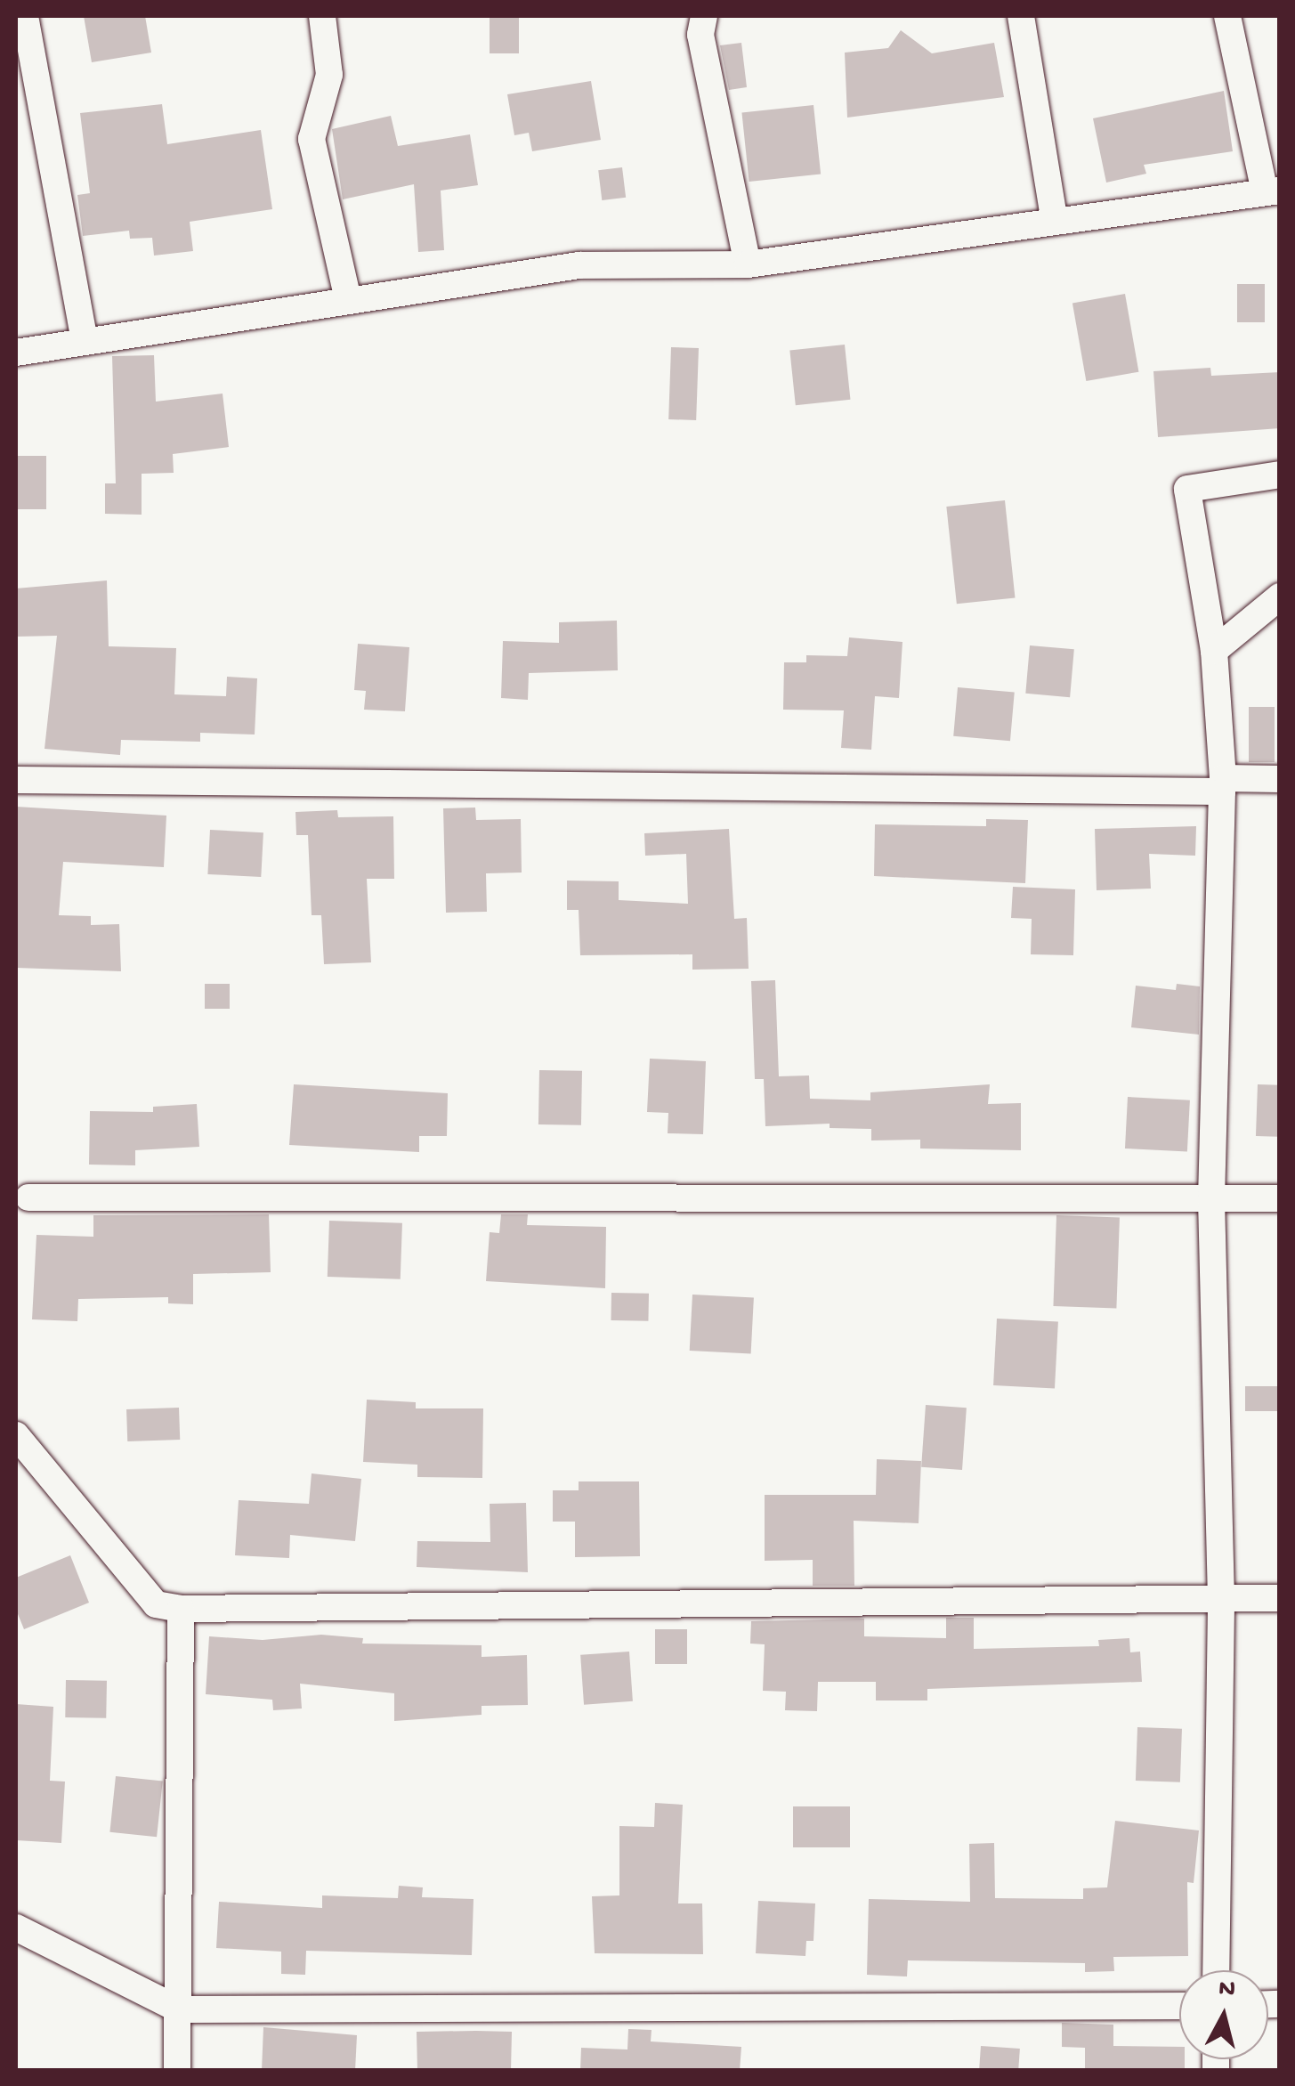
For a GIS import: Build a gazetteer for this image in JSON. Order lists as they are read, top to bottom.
{
  "north": "top"
}
